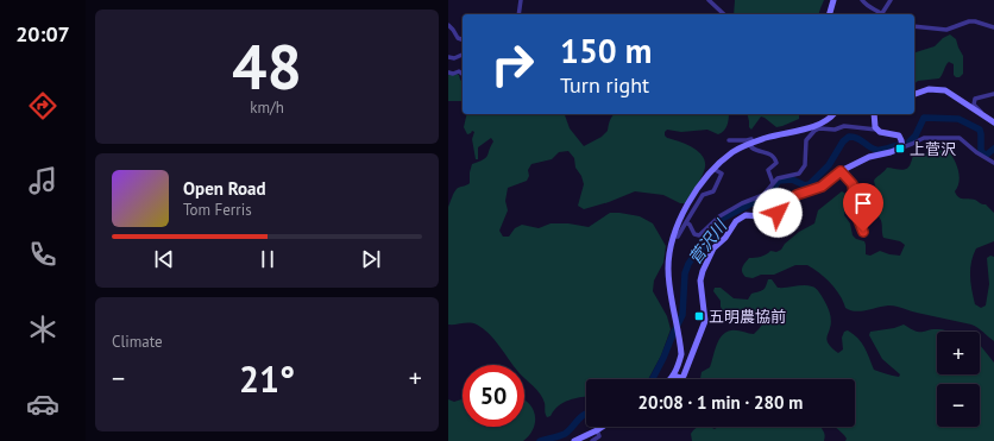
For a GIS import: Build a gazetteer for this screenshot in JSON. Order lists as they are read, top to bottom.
{
  "water": ["菅沢川"],
  "places": {
    "transit": ["上菅沢", "五明農協前"]
  },
  "page": {
    "tabs": "20:07",
    "tile": [
      ["48", "km/h"],
      "Climate"
    ],
    "turn": ["150 m", "Turn right"],
    "song": ["Open Road", "Tom Ferris"],
    "map_buttons": ["+", "−"],
    "heat": ["−", "21°", "+"],
    "limit": "50",
    "trip": "20:08 · 1 min · 280 m"
  }
}
